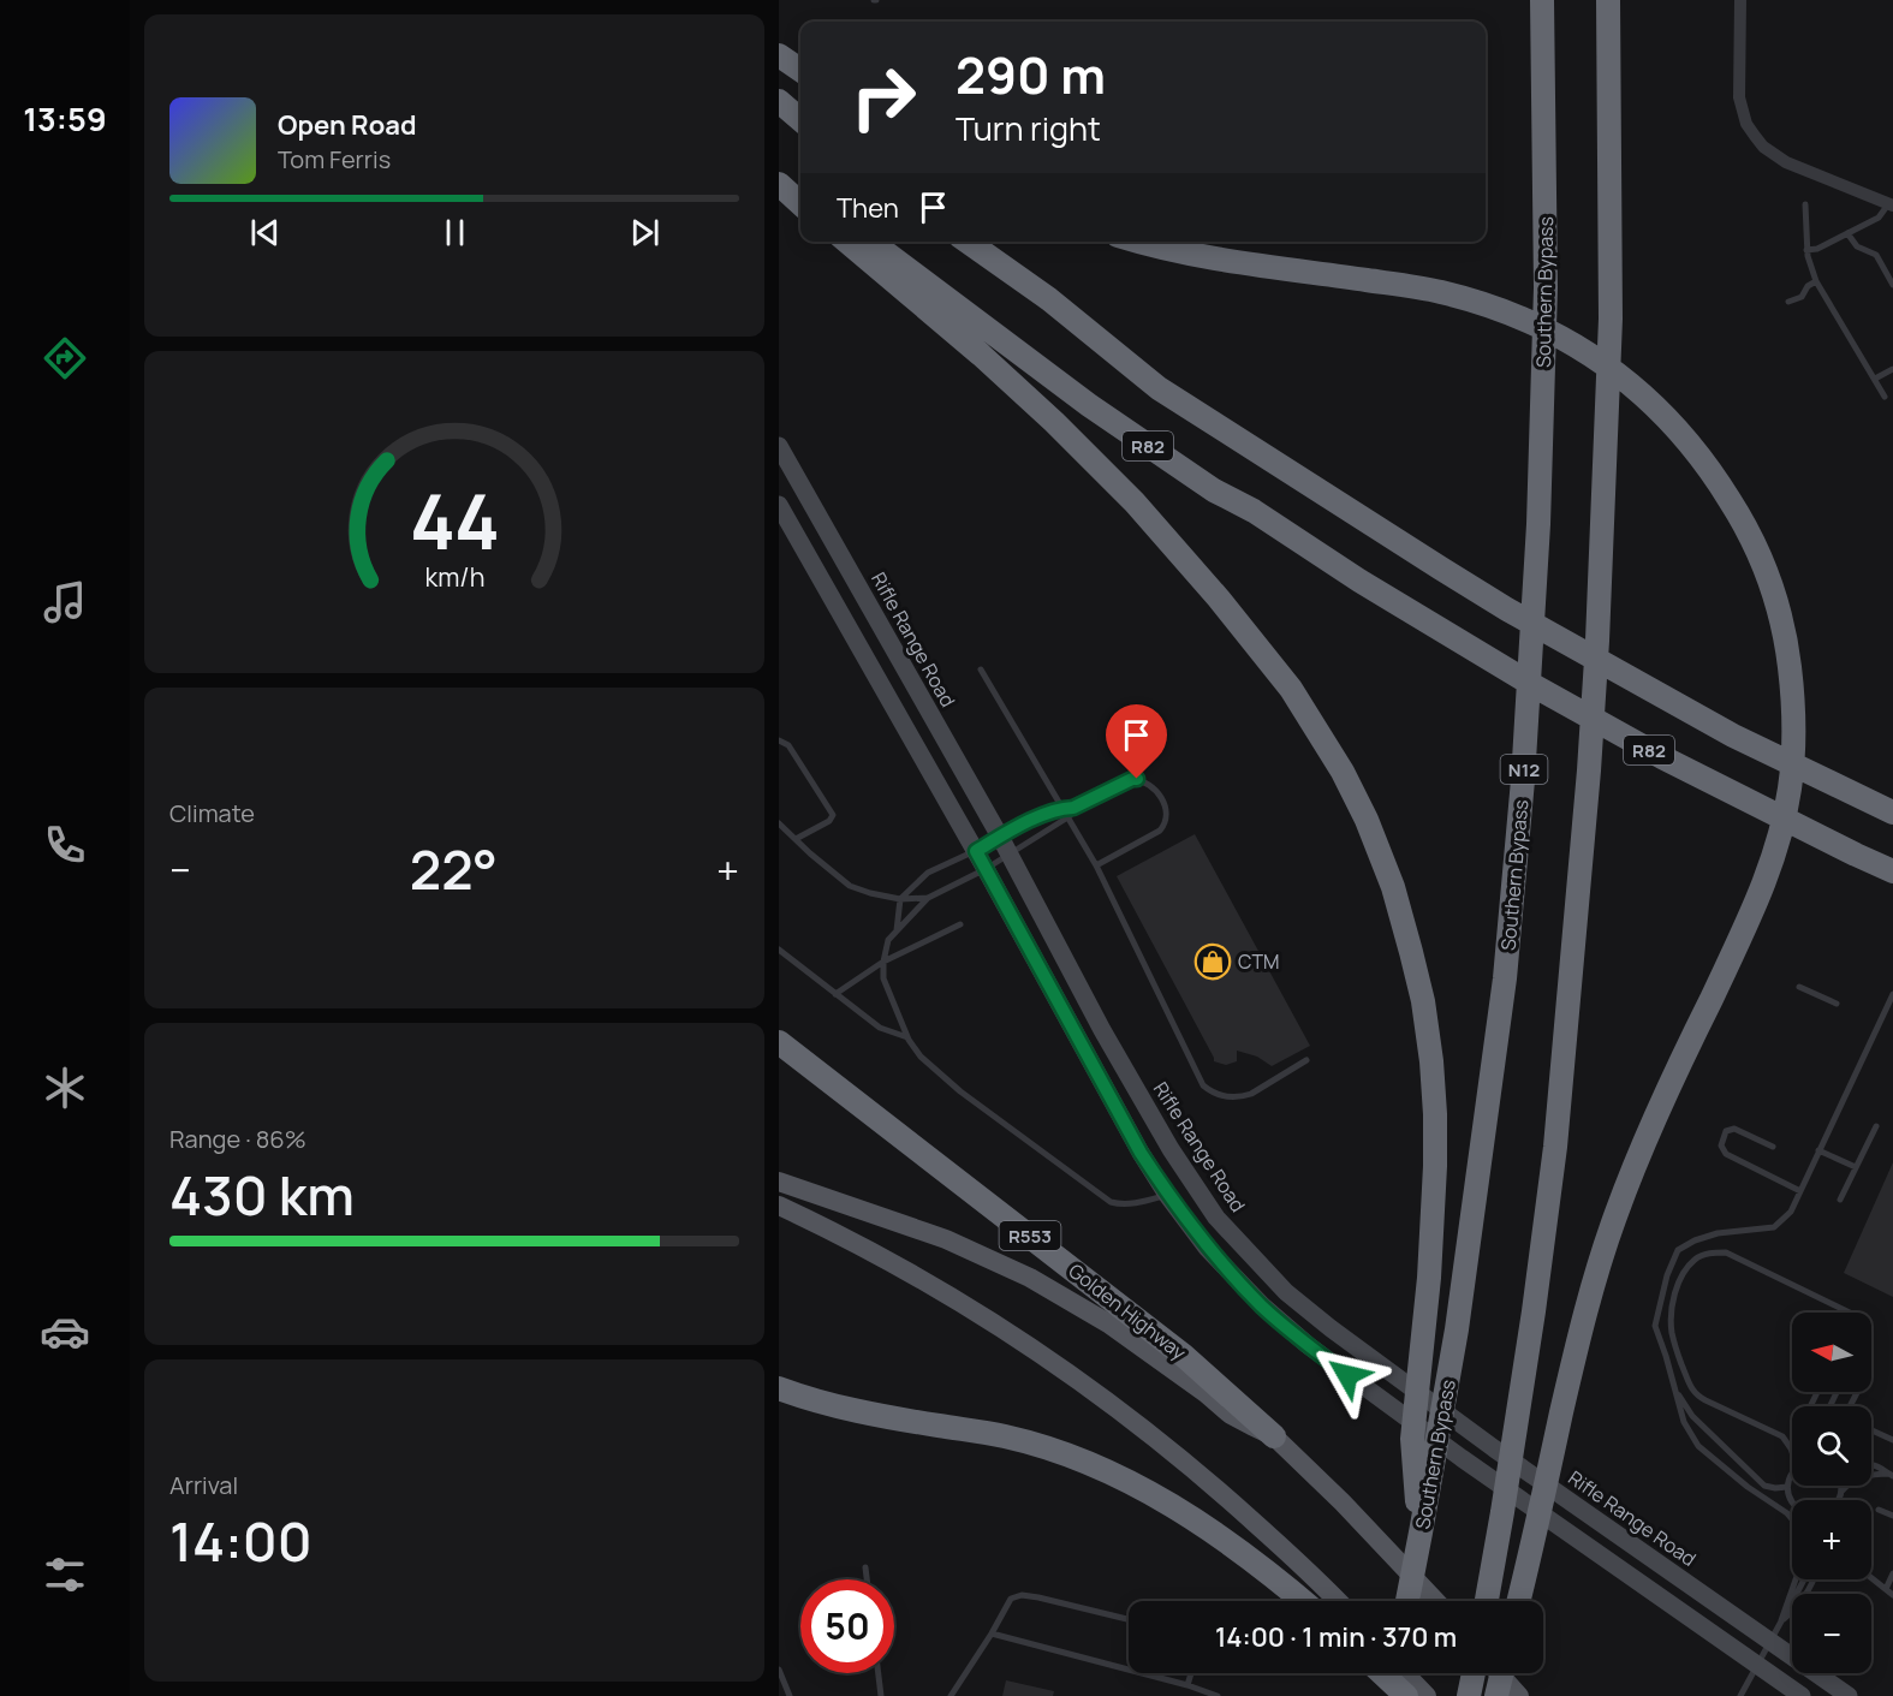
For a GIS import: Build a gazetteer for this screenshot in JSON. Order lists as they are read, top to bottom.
{
  "streets": {
    "highway": [
      "Southern Bypass",
      "R82",
      "N12",
      "R553",
      "Golden Highway"
    ],
    "main road": ["Rifle Range Road"]
  },
  "places": {
    "shop": ["CTM"]
  },
  "north": "left",
  "page": {
    "tabs": "13:59",
    "turn": ["290 m", "Turn right"],
    "song": ["Open Road", "Tom Ferris"],
    "then": "Then",
    "tile": [
      "Climate",
      ["Range · 86%", "430 km"],
      ["Arrival", "14:00"]
    ],
    "heat": ["−", "22°", "+"],
    "map_buttons": ["+", "−"],
    "limit": "50",
    "trip": "14:00 · 1 min · 370 m",
    "gauge": ["44", "km/h"]
  }
}
